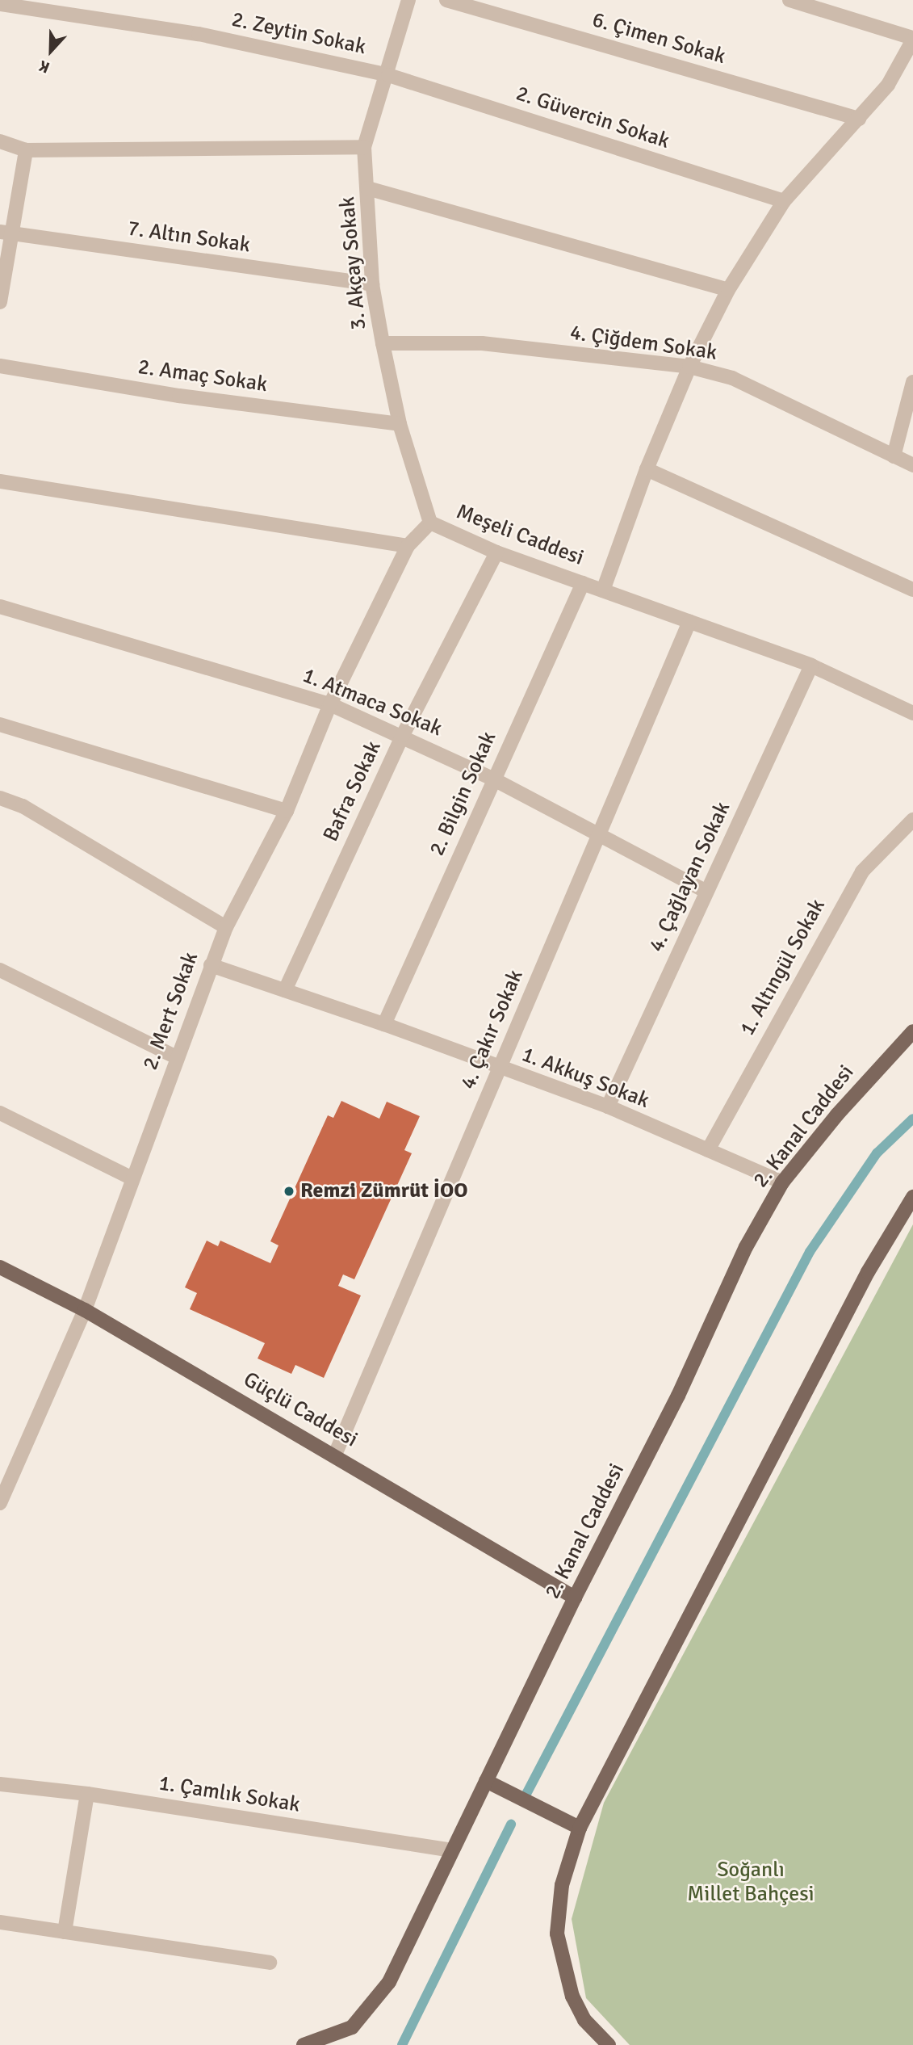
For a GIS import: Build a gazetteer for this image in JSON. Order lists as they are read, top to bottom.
{
  "streets": {
    "main road": ["2. Kanal Caddesi", "Güçlü Caddesi"],
    "street": [
      "2. Zeytin Sokak",
      "6. Çimen Sokak",
      "2. Güvercin Sokak",
      "7. Altın Sokak",
      "3. Akçay Sokak",
      "4. Çiğdem Sokak",
      "2. Amaç Sokak",
      "Meşeli Caddesi",
      "1. Atmaca Sokak",
      "Bafra Sokak",
      "2. Bilgin Sokak",
      "4. Çağlayan Sokak",
      "1. Altıngül Sokak",
      "2. Mert Sokak",
      "4. Çakır Sokak",
      "1. Akkuş Sokak",
      "1. Çamlık Sokak"
    ]
  },
  "crossings": [
    ["2. Zeytin Sokak", "2. Güvercin Sokak"],
    ["2. Zeytin Sokak", "3. Akçay Sokak"],
    ["2. Güvercin Sokak", "3. Akçay Sokak"],
    ["7. Altın Sokak", "3. Akçay Sokak"],
    ["3. Akçay Sokak", "4. Çiğdem Sokak"],
    ["3. Akçay Sokak", "2. Amaç Sokak"],
    ["3. Akçay Sokak", "Meşeli Caddesi"],
    ["Meşeli Caddesi", "Bafra Sokak"],
    ["Meşeli Caddesi", "2. Bilgin Sokak"],
    ["Meşeli Caddesi", "4. Çağlayan Sokak"],
    ["Meşeli Caddesi", "2. Mert Sokak"],
    ["Meşeli Caddesi", "4. Çakır Sokak"],
    ["1. Atmaca Sokak", "Bafra Sokak"],
    ["1. Atmaca Sokak", "2. Bilgin Sokak"],
    ["1. Atmaca Sokak", "4. Çağlayan Sokak"],
    ["1. Atmaca Sokak", "2. Mert Sokak"],
    ["1. Atmaca Sokak", "4. Çakır Sokak"],
    ["Bafra Sokak", "1. Akkuş Sokak"],
    ["2. Bilgin Sokak", "1. Akkuş Sokak"],
    ["4. Çağlayan Sokak", "1. Akkuş Sokak"],
    ["1. Altıngül Sokak", "1. Akkuş Sokak"],
    ["2. Mert Sokak", "1. Akkuş Sokak"],
    ["2. Mert Sokak", "Güçlü Caddesi"],
    ["4. Çakır Sokak", "1. Akkuş Sokak"],
    ["4. Çakır Sokak", "Güçlü Caddesi"],
    ["1. Akkuş Sokak", "2. Kanal Caddesi"],
    ["2. Kanal Caddesi", "Güçlü Caddesi"],
    ["2. Kanal Caddesi", "1. Çamlık Sokak"]
  ],
  "parks": ["Soğanlı Millet Bahçesi"],
  "places": ["Remzi Zümrüt İOO"],
  "north": "bottom"
}
